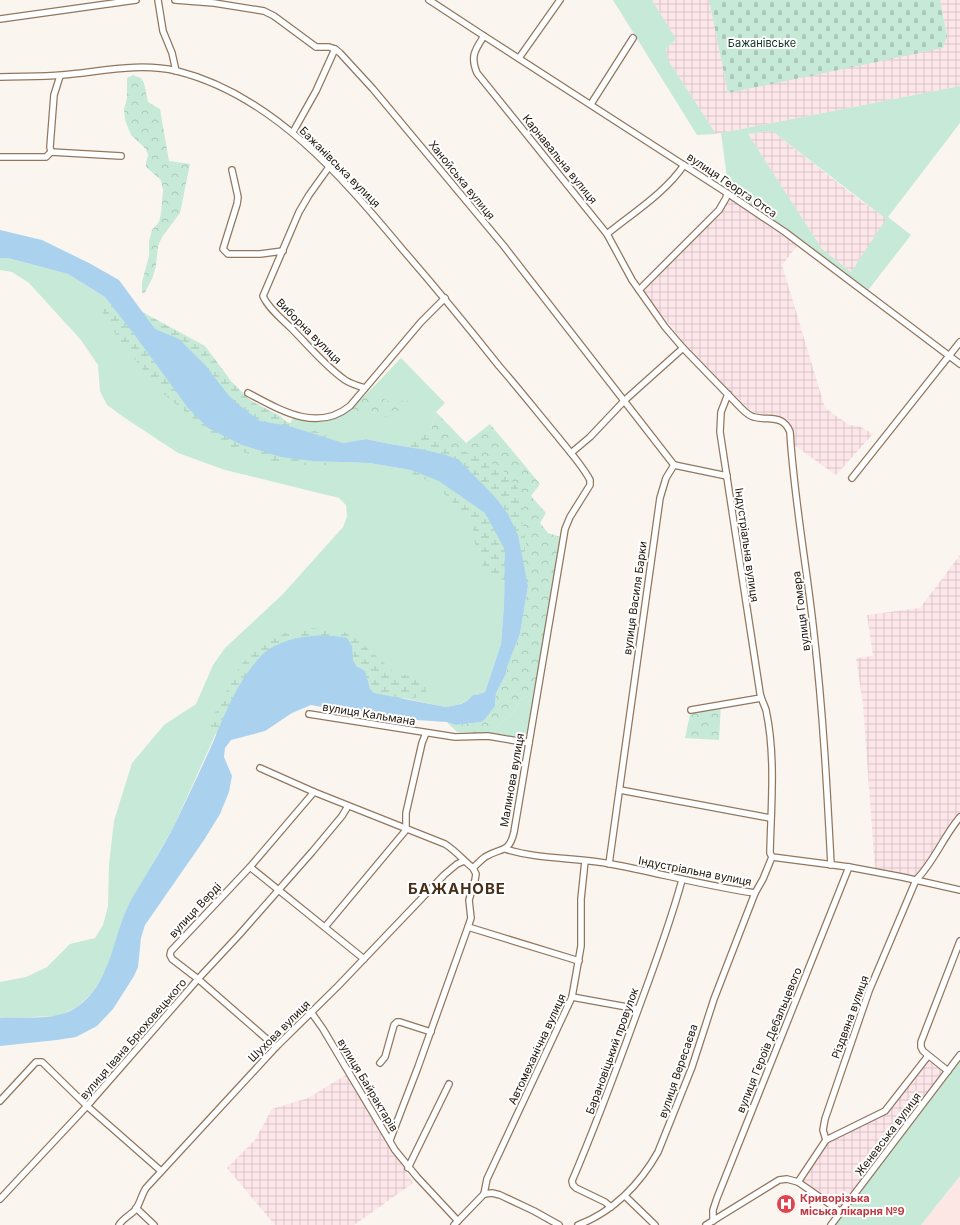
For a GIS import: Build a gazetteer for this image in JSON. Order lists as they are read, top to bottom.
{
  "streets": {
    "street": [
      "Карнавальна вулиця",
      "Бажанівська вулиця",
      "Ханойська вулиця",
      "вулиця Георга Отса",
      "Виборна вулиця",
      "Індустріальна вулиця",
      "вулиця Василя Барки",
      "вулиця Гомера",
      "вулиця Кальмана",
      "Малинова вулиця",
      "вулиця Верді",
      "Різдвяна вулиця",
      "Шухова вулиця",
      "вулиця Івана Брюховецького",
      "вулиця Героїв Дебальцевого",
      "Автомеханічна вулиця",
      "Барановіцький провулок",
      "вулиця Вересаєва",
      "вулиця Байрактарів",
      "Женевська вулиця"
    ]
  },
  "crossings": [
    ["Карнавальна вулиця", "вулиця Георга Отса"],
    ["Карнавальна вулиця", "вулиця Гомера"],
    ["Бажанівська вулиця", "Виборна вулиця"],
    ["Бажанівська вулиця", "Малинова вулиця"],
    ["Ханойська вулиця", "вулиця Василя Барки"],
    ["Індустріальна вулиця", "вулиця Василя Барки"],
    ["Індустріальна вулиця", "вулиця Гомера"],
    ["Індустріальна вулиця", "Малинова вулиця"],
    ["Індустріальна вулиця", "Автомеханічна вулиця"],
    ["Індустріальна вулиця", "Барановіцький провулок"],
    ["Індустріальна вулиця", "вулиця Вересаєва"],
    ["вулиця Кальмана", "Малинова вулиця"],
    ["вулиця Верді", "Шухова вулиця"],
    ["вулиця Верді", "вулиця Івана Брюховецького"],
    ["Шухова вулиця", "вулиця Байрактарів"],
    ["Автомеханічна вулиця", "вулиця Байрактарів"],
    ["Барановіцький провулок", "вулиця Вересаєва"]
  ],
  "districts": ["БАЖАНОВЕ"],
  "parks": ["Бажанівське"],
  "places": {
    "hospital": ["Криворізька міська лікарня №9"]
  }
}
